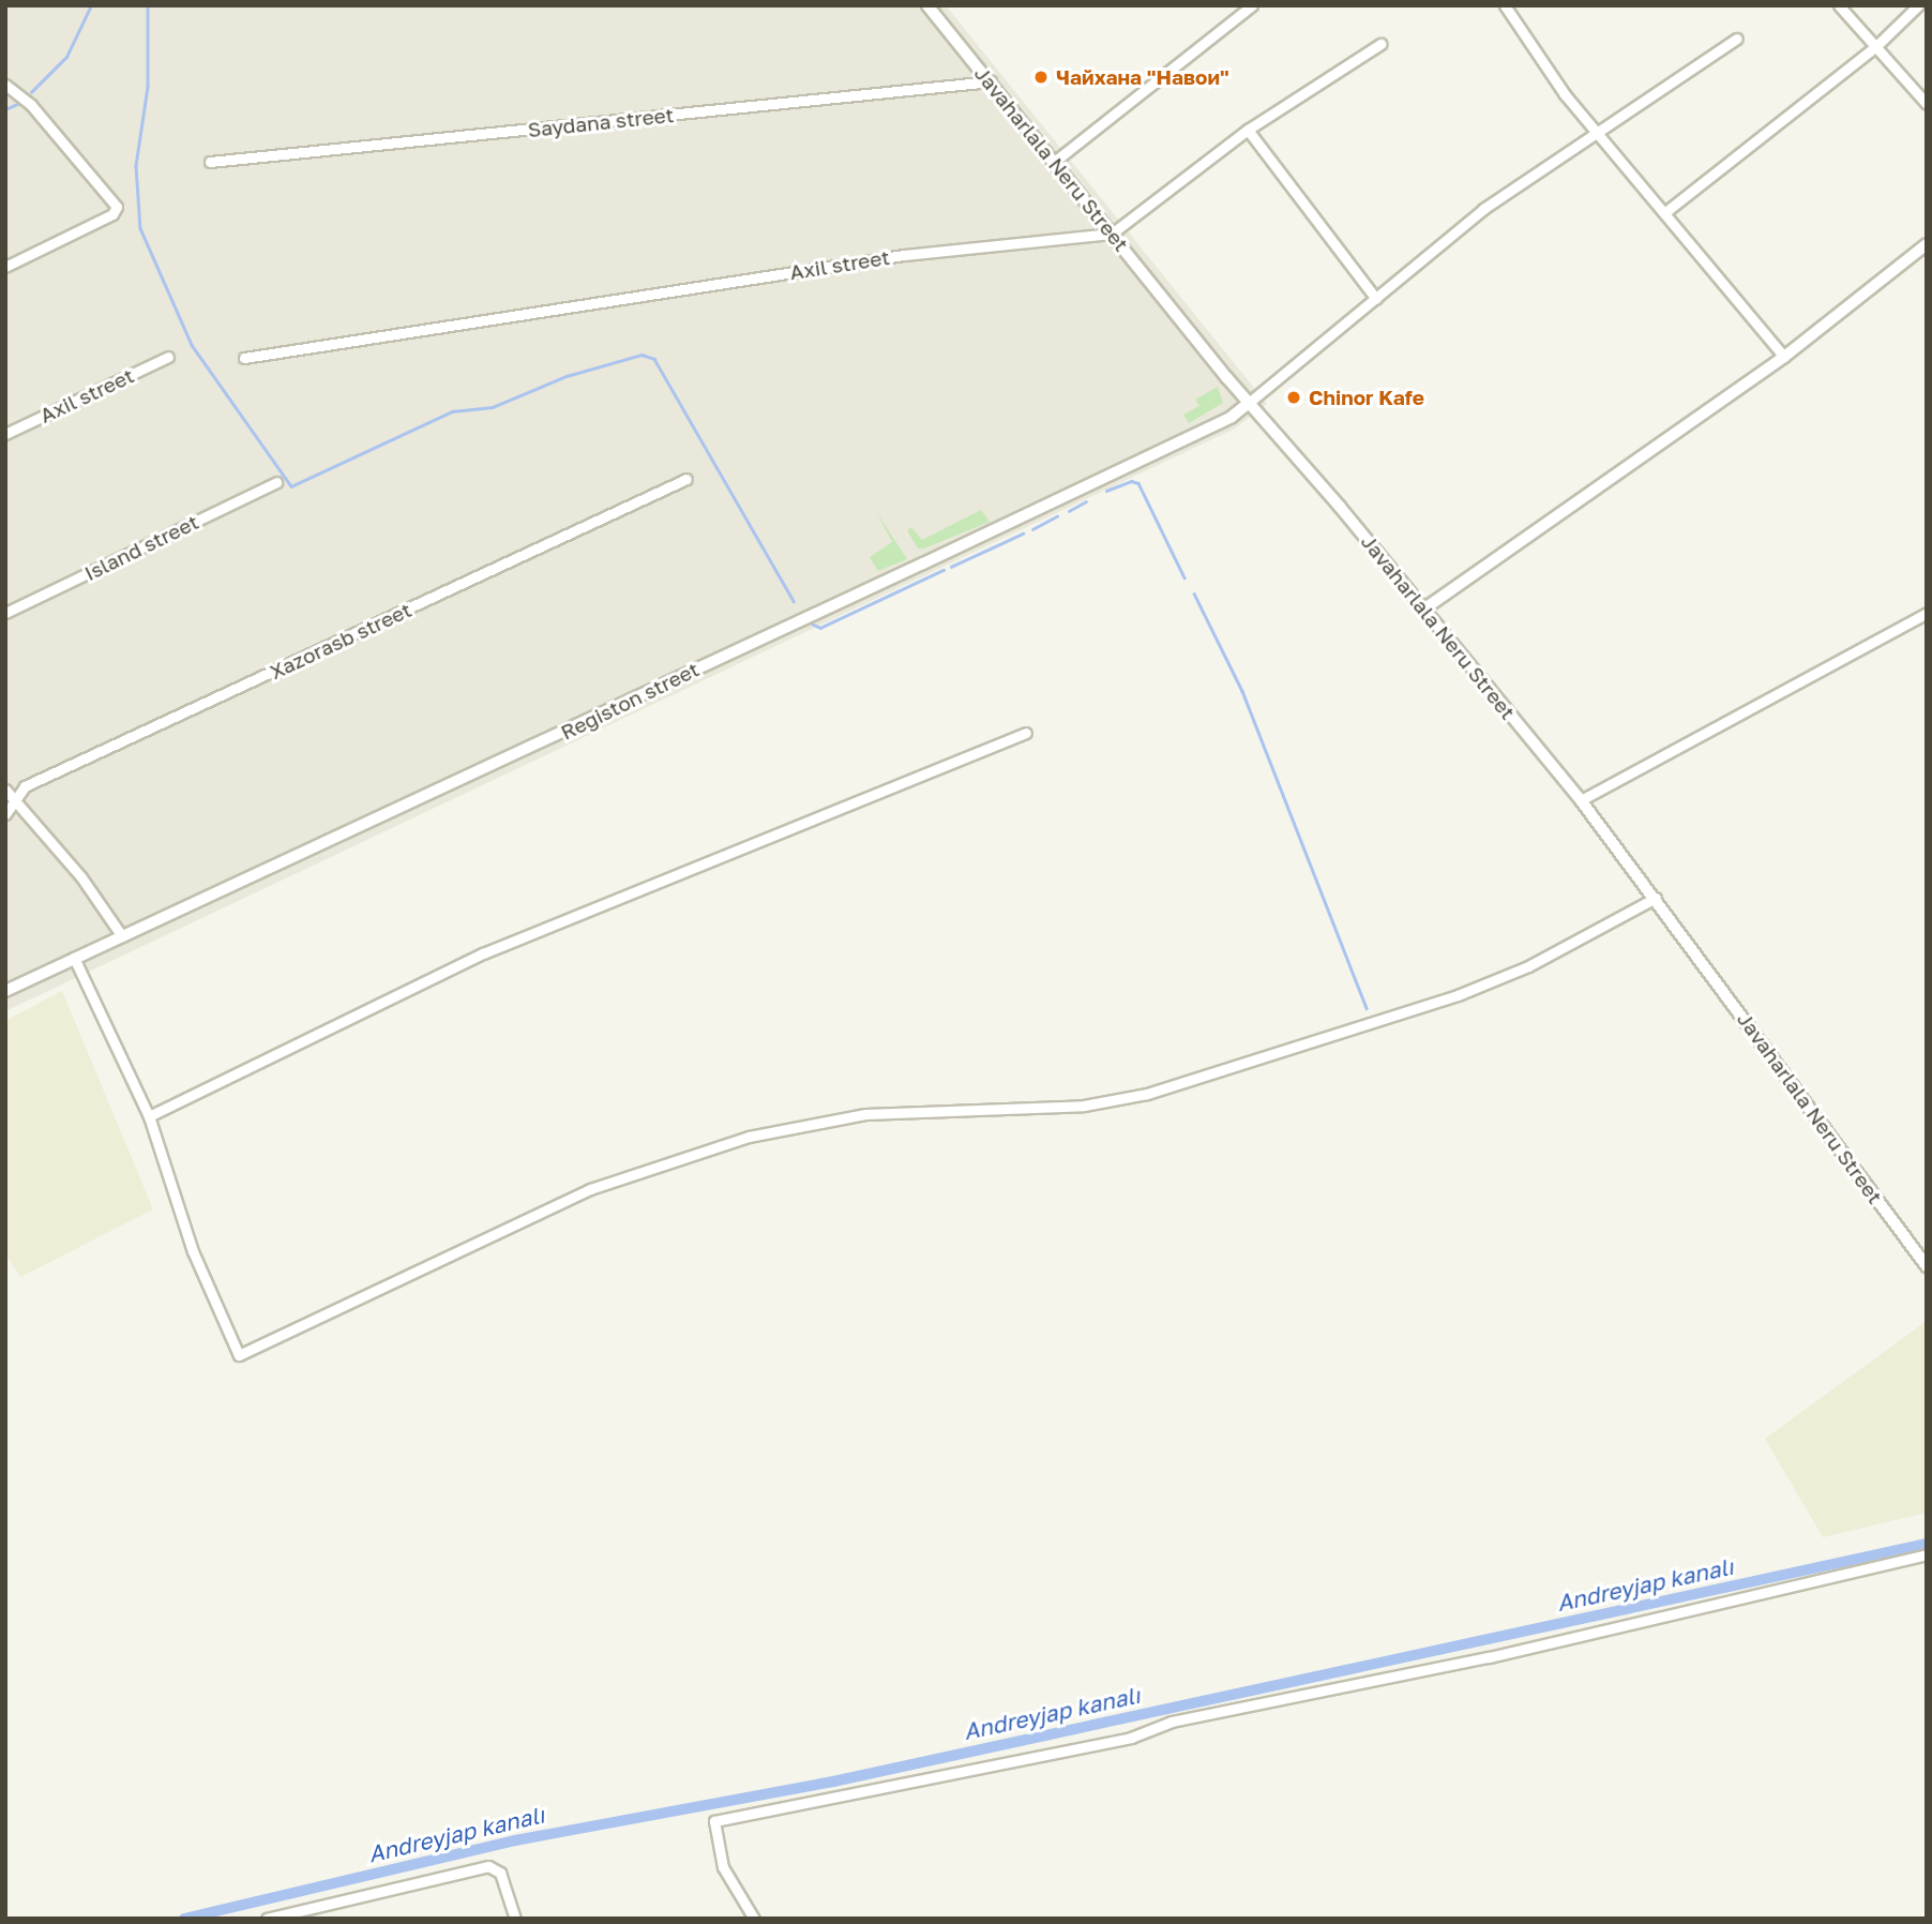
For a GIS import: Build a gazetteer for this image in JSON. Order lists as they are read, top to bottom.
{
  "streets": {
    "street": [
      "Saydana street",
      "Javaharlala Neru Street",
      "Axil street",
      "Island street",
      "Xazorasb street",
      "Registon street"
    ]
  },
  "crossings": [
    ["Saydana street", "Javaharlala Neru Street"],
    ["Javaharlala Neru Street", "Axil street"],
    ["Javaharlala Neru Street", "Registon street"]
  ],
  "water": ["Andreyjap kanalı"],
  "places": ["Чайхана \"Навои\"", "Chinor Kafe"]
}
